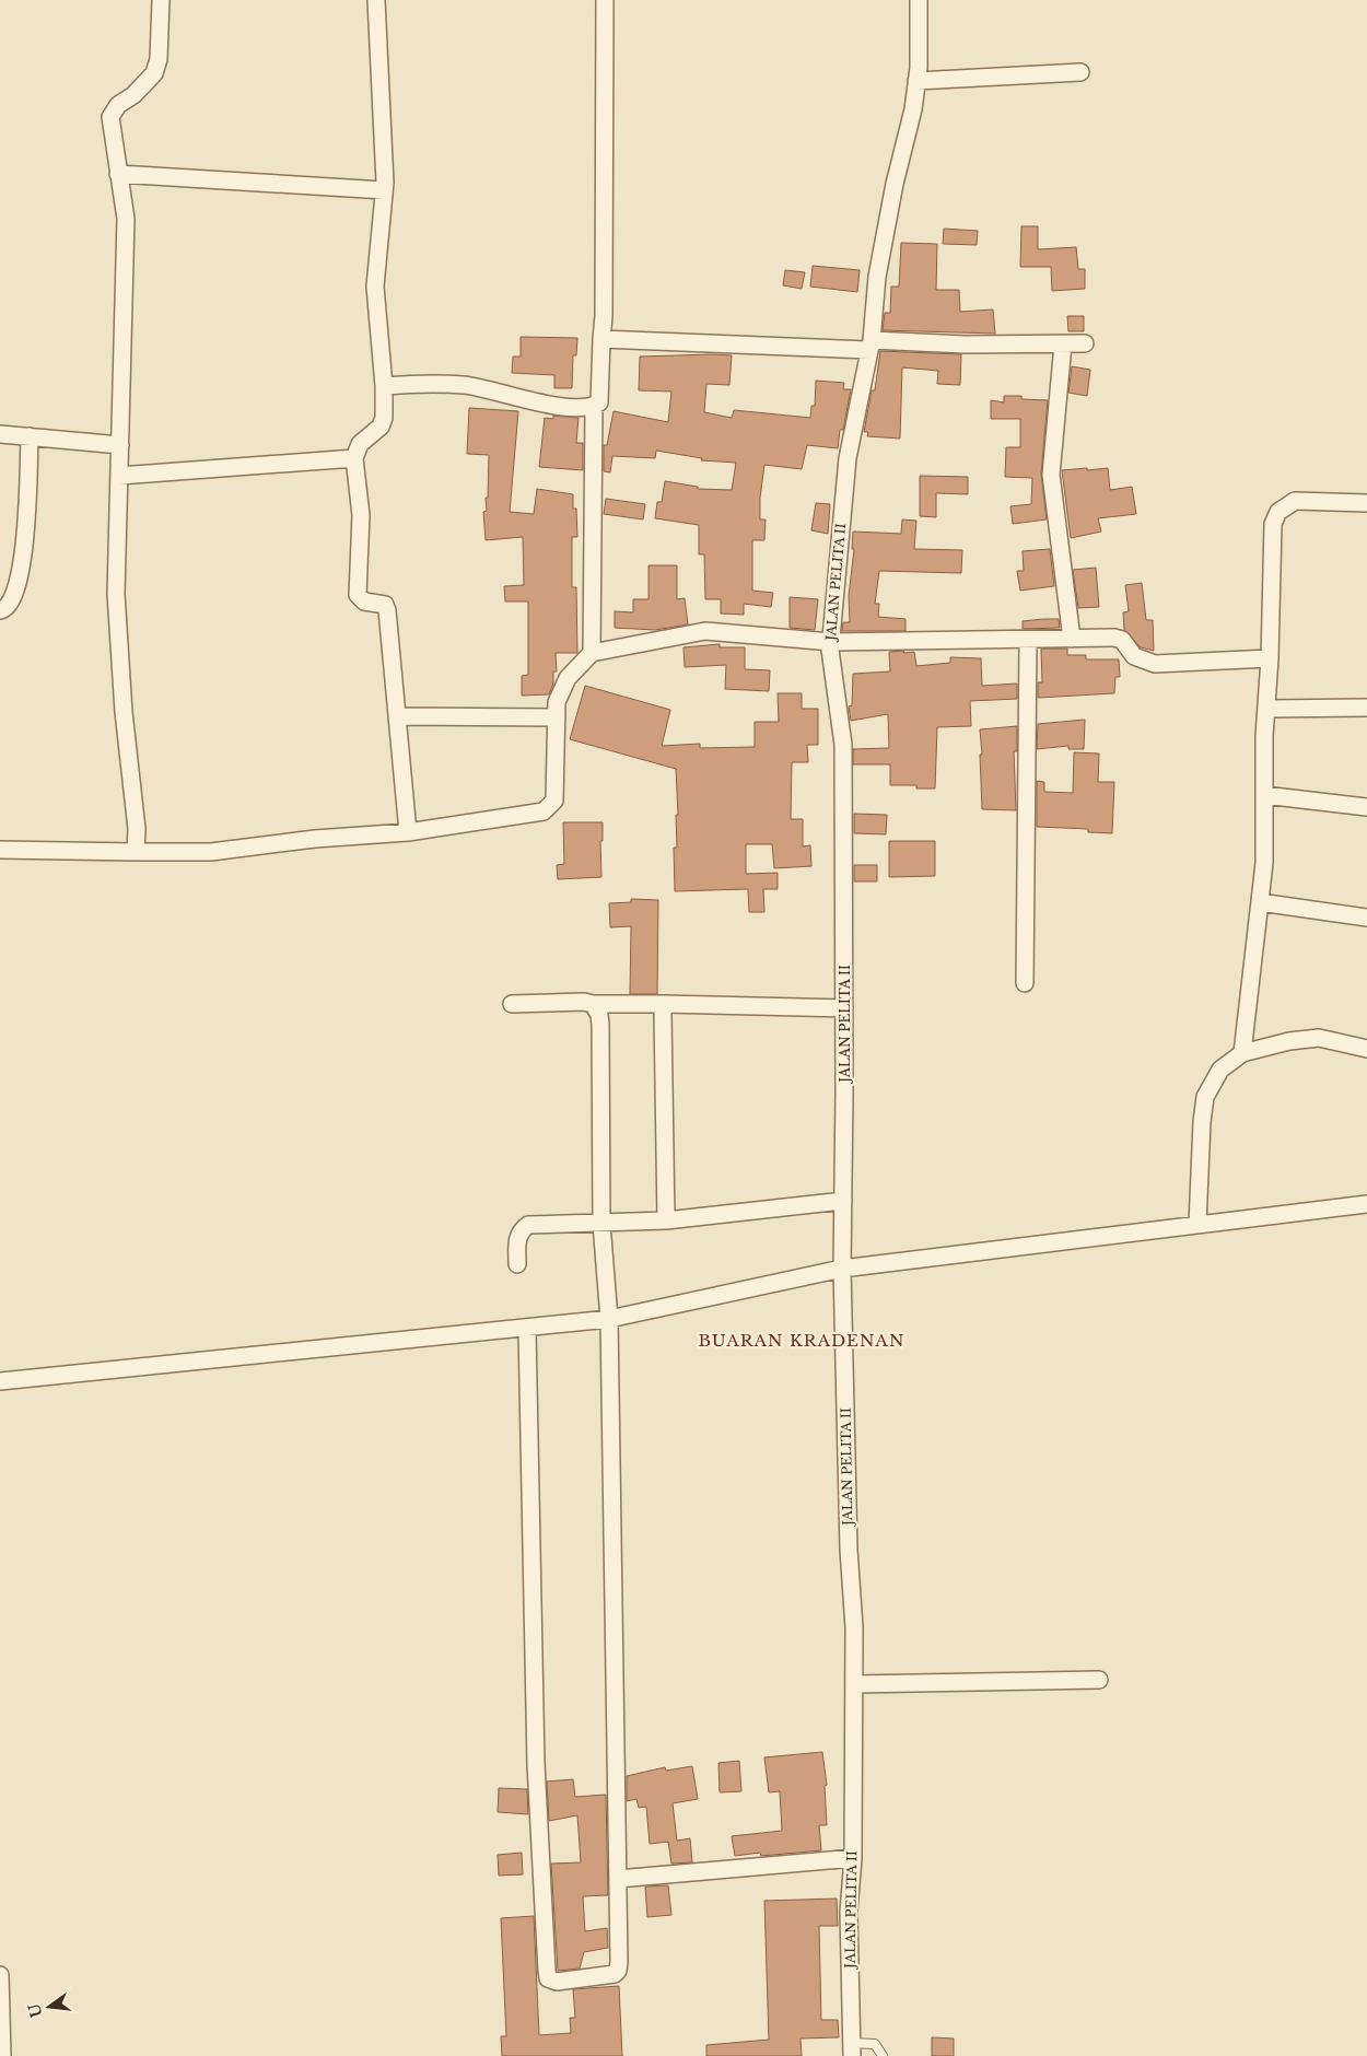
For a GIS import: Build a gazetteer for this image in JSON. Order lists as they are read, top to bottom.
{
  "streets": {
    "street": ["JALAN PELITA II"]
  },
  "districts": ["BUARAN KRADENAN"],
  "north": "left"
}
